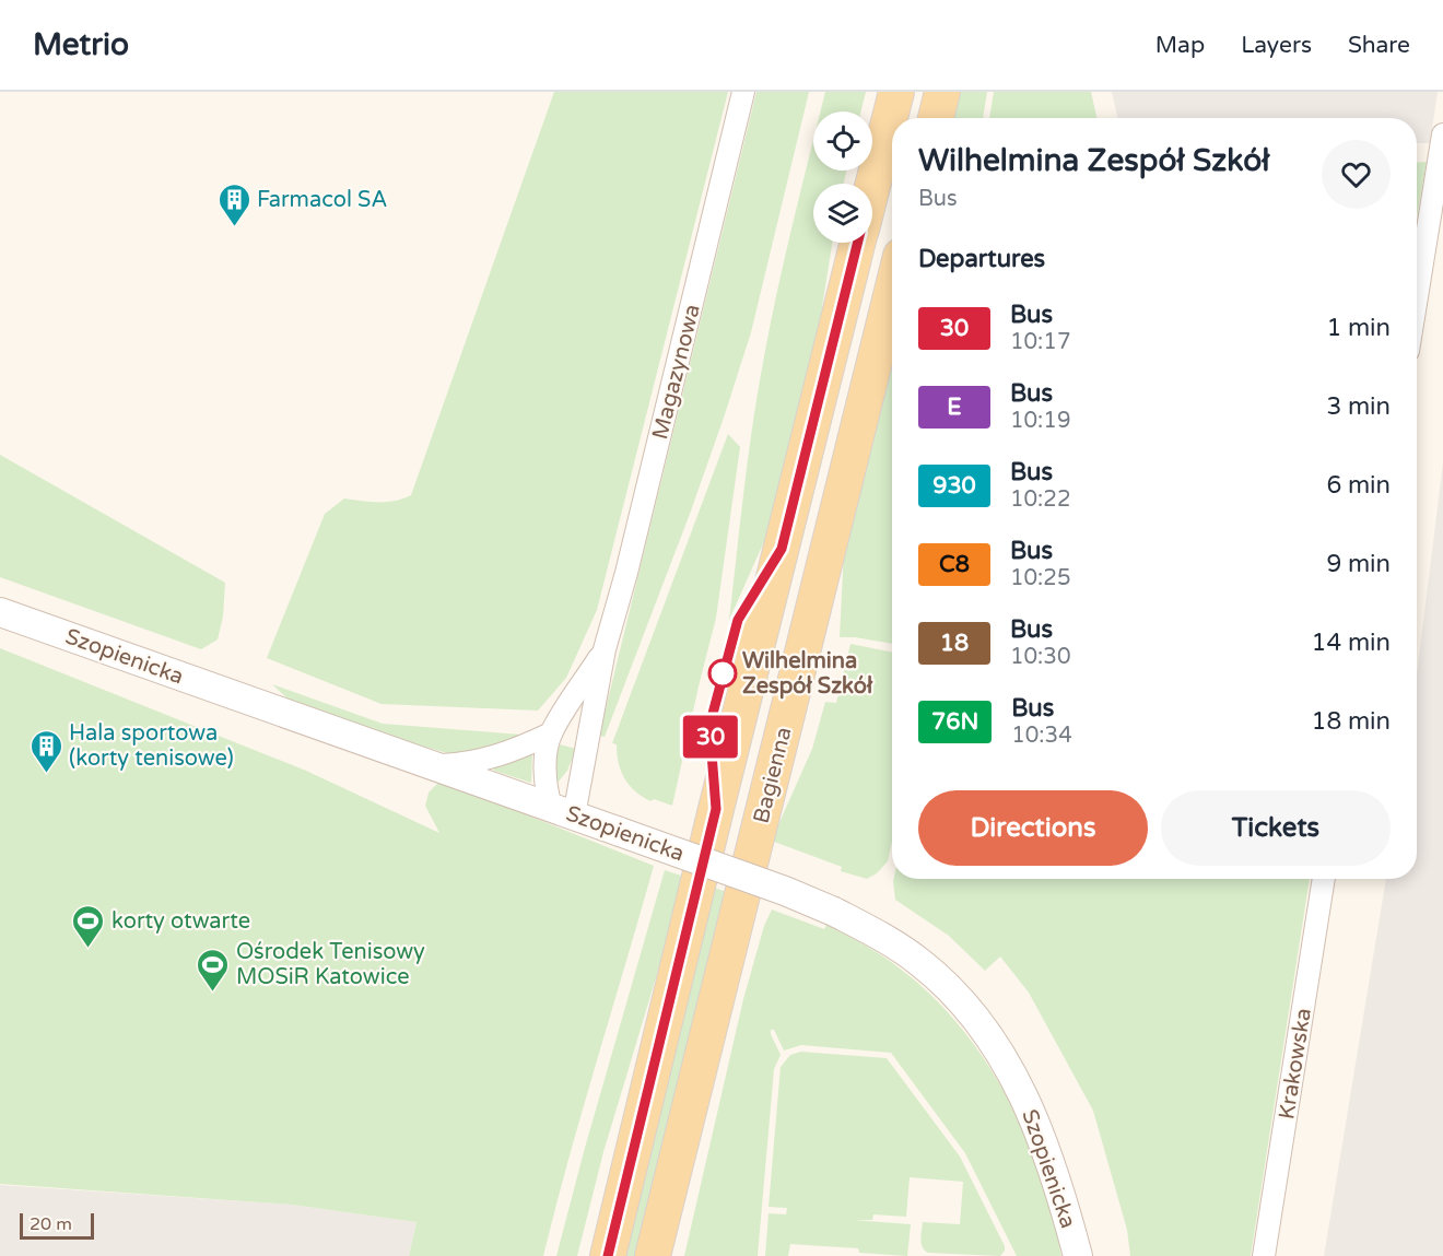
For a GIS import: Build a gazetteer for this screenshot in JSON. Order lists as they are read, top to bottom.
{
  "streets": {
    "main road": ["Bagienna"],
    "street": ["Magazynowa", "Szopienicka", "Krakowska"]
  },
  "crossings": [
    ["Magazynowa", "Szopienicka"]
  ],
  "places": {
    "building": ["Farmacol SA", "Hala sportowa (korty tenisowe)"],
    "other": ["Wilhelmina Zespół Szkół"],
    "sports": ["korty otwarte", "Ośrodek Tenisowy MOSiR Katowice"]
  },
  "lines": ["bus line 30"],
  "scale_bar": "20 m",
  "page": {
    "header": "Metrio",
    "nav": ["Map", "Layers", "Share"],
    "on_map": "30",
    "heading": [
      ["Wilhelmina Zespół Szkół", "Bus"],
      "Departures"
    ],
    "list": [
      {
        "mark": "30",
        "name": "Bus",
        "note": "10:17",
        "value": "1 min"
      },
      {
        "mark": "E",
        "name": "Bus",
        "note": "10:19",
        "value": "3 min"
      },
      {
        "mark": "930",
        "name": "Bus",
        "note": "10:22",
        "value": "6 min"
      },
      {
        "mark": "C8",
        "name": "Bus",
        "note": "10:25",
        "value": "9 min"
      },
      {
        "mark": "18",
        "name": "Bus",
        "note": "10:30",
        "value": "14 min"
      },
      {
        "mark": "76N",
        "name": "Bus",
        "note": "10:34",
        "value": "18 min"
      }
    ],
    "buttons": ["Directions", "Tickets"],
    "scale": "20 m"
  }
}
